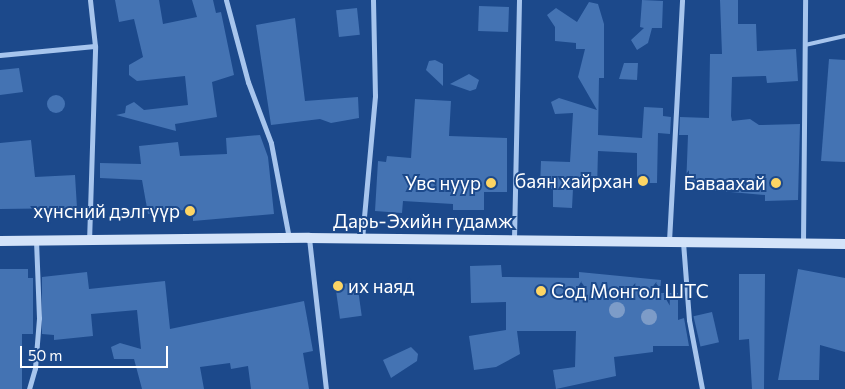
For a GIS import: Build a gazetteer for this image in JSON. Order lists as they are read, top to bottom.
{
  "streets": {
    "main road": ["Дарь-Эхийн гудамж"]
  },
  "places": [
    "баян хайрхан",
    "Увс нуур",
    "Баваахай",
    "хүнсний дэлгүүр",
    "их наяд",
    "Сод Монгол ШТС"
  ],
  "scale_bar": "50 m"
}
